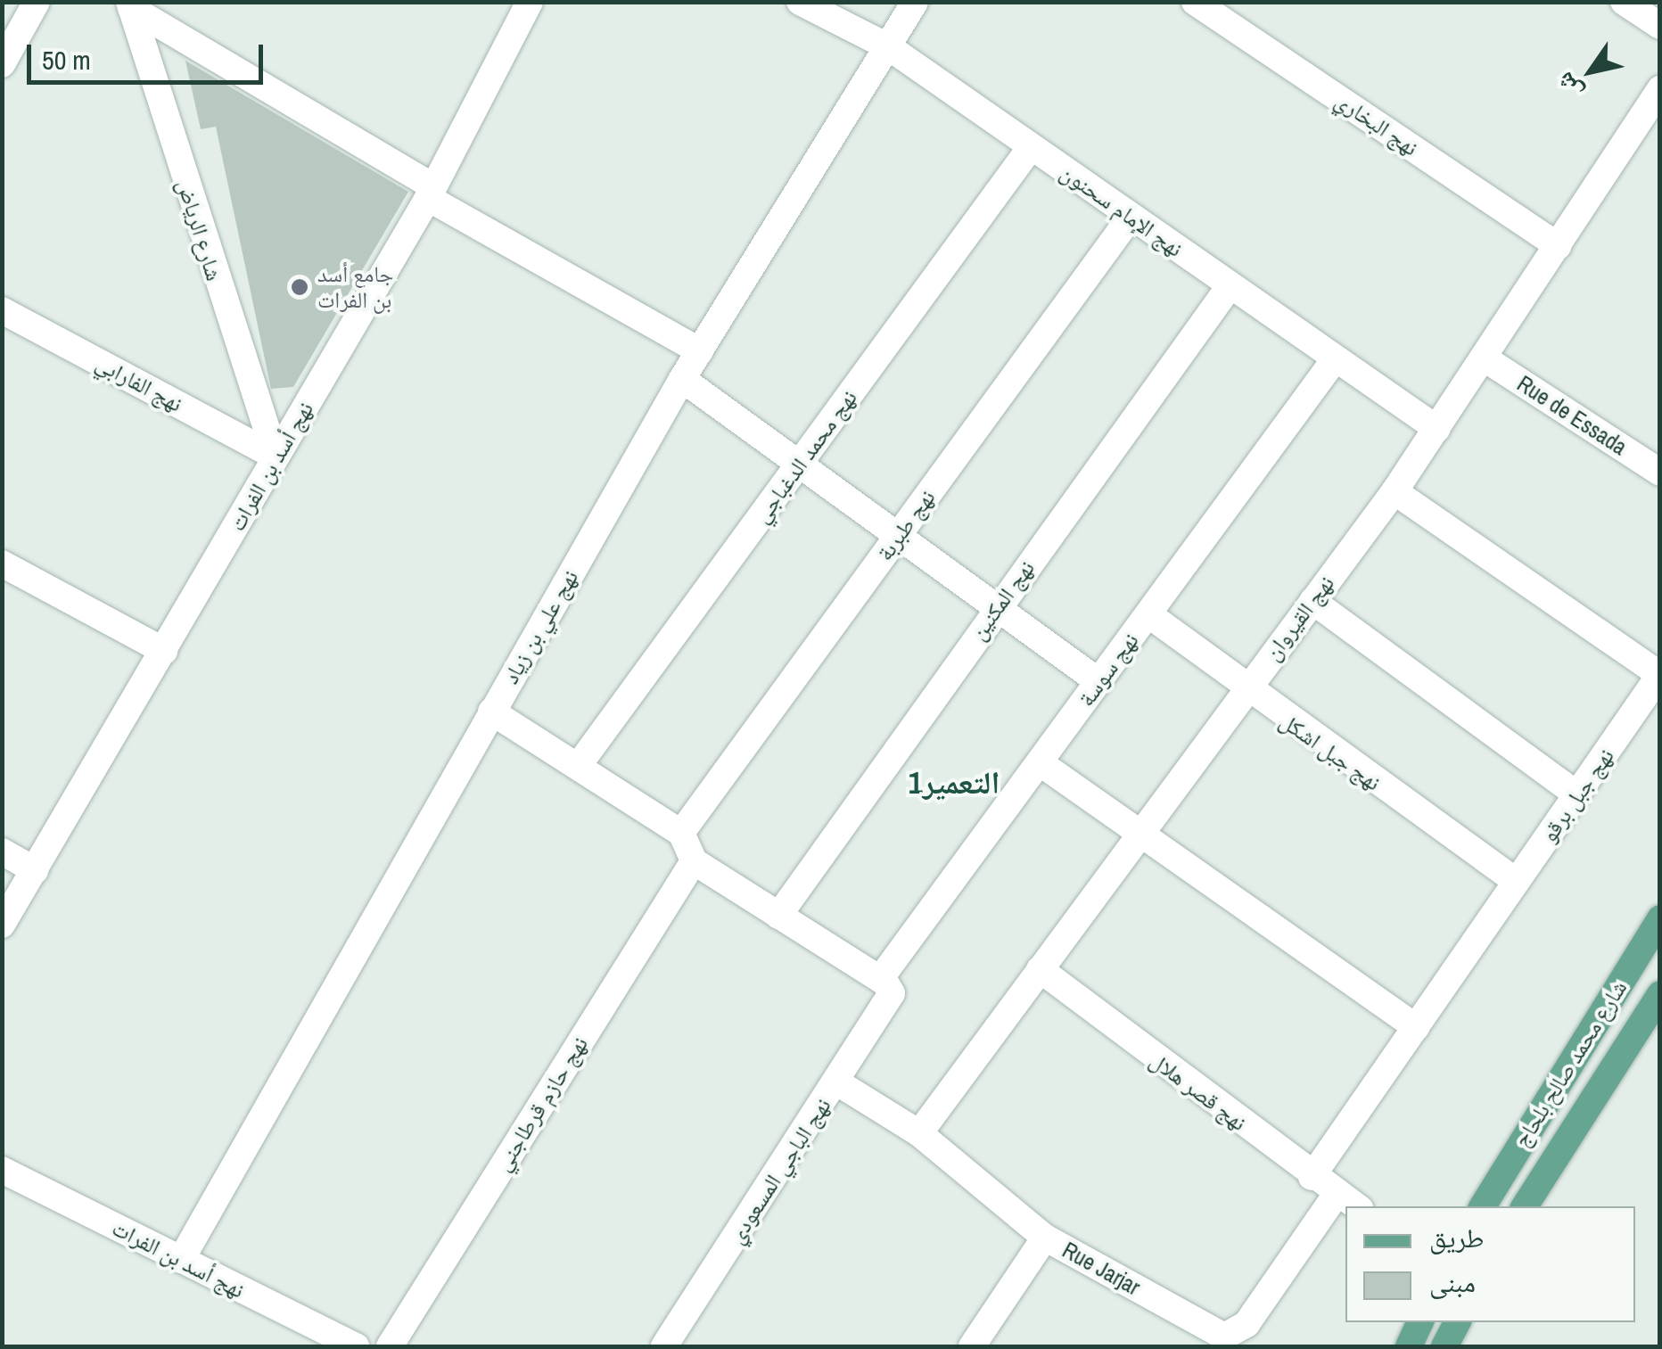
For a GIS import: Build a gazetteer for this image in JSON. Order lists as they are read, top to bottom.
{
  "streets": {
    "main road": ["شارع محمد صالح بلحاج"],
    "street": [
      "نهج البخاري",
      "نهج الإمام سحنون",
      "شارع الرياض",
      "نهج الفارابي",
      "Rue de Essada",
      "نهج محمد الدغباجي",
      "نهج أسد بن الفرات",
      "نهج طبربة",
      "نهج المكنين",
      "نهج القيروان",
      "نهج علي بن زياد",
      "نهج سوسة",
      "نهج جبل اشكل",
      "نهج جبل برقو",
      "نهج قصر هلال",
      "نهج حازم قرطاجني",
      "نهج الباجي المسعودي",
      "Rue Jarjar"
    ]
  },
  "crossings": [
    ["نهج البخاري", "نهج القيروان"],
    ["نهج الإمام سحنون", "نهج محمد الدغباجي"],
    ["نهج الإمام سحنون", "نهج طبربة"],
    ["نهج الإمام سحنون", "نهج المكنين"],
    ["نهج الإمام سحنون", "نهج القيروان"],
    ["نهج الإمام سحنون", "نهج علي بن زياد"],
    ["نهج الإمام سحنون", "نهج سوسة"],
    ["شارع الرياض", "نهج الفارابي"],
    ["شارع الرياض", "نهج أسد بن الفرات"],
    ["نهج الفارابي", "نهج أسد بن الفرات"],
    ["Rue de Essada", "نهج القيروان"],
    ["نهج أسد بن الفرات", "نهج علي بن زياد"],
    ["نهج القيروان", "نهج جبل اشكل"],
    ["نهج القيروان", "نهج جبل برقو"],
    ["نهج القيروان", "نهج قصر هلال"],
    ["نهج القيروان", "Rue Jarjar"],
    ["نهج سوسة", "نهج جبل اشكل"],
    ["نهج سوسة", "نهج الباجي المسعودي"],
    ["نهج جبل اشكل", "نهج جبل برقو"],
    ["نهج جبل برقو", "نهج قصر هلال"],
    ["نهج قصر هلال", "Rue Jarjar"],
    ["نهج الباجي المسعودي", "Rue Jarjar"]
  ],
  "districts": ["التعمير1"],
  "places": ["جامع أسد بن الفرات"],
  "legend": ["طريق", "مبنى"],
  "scale_bar": "50 m",
  "north": "bottom left"
}
